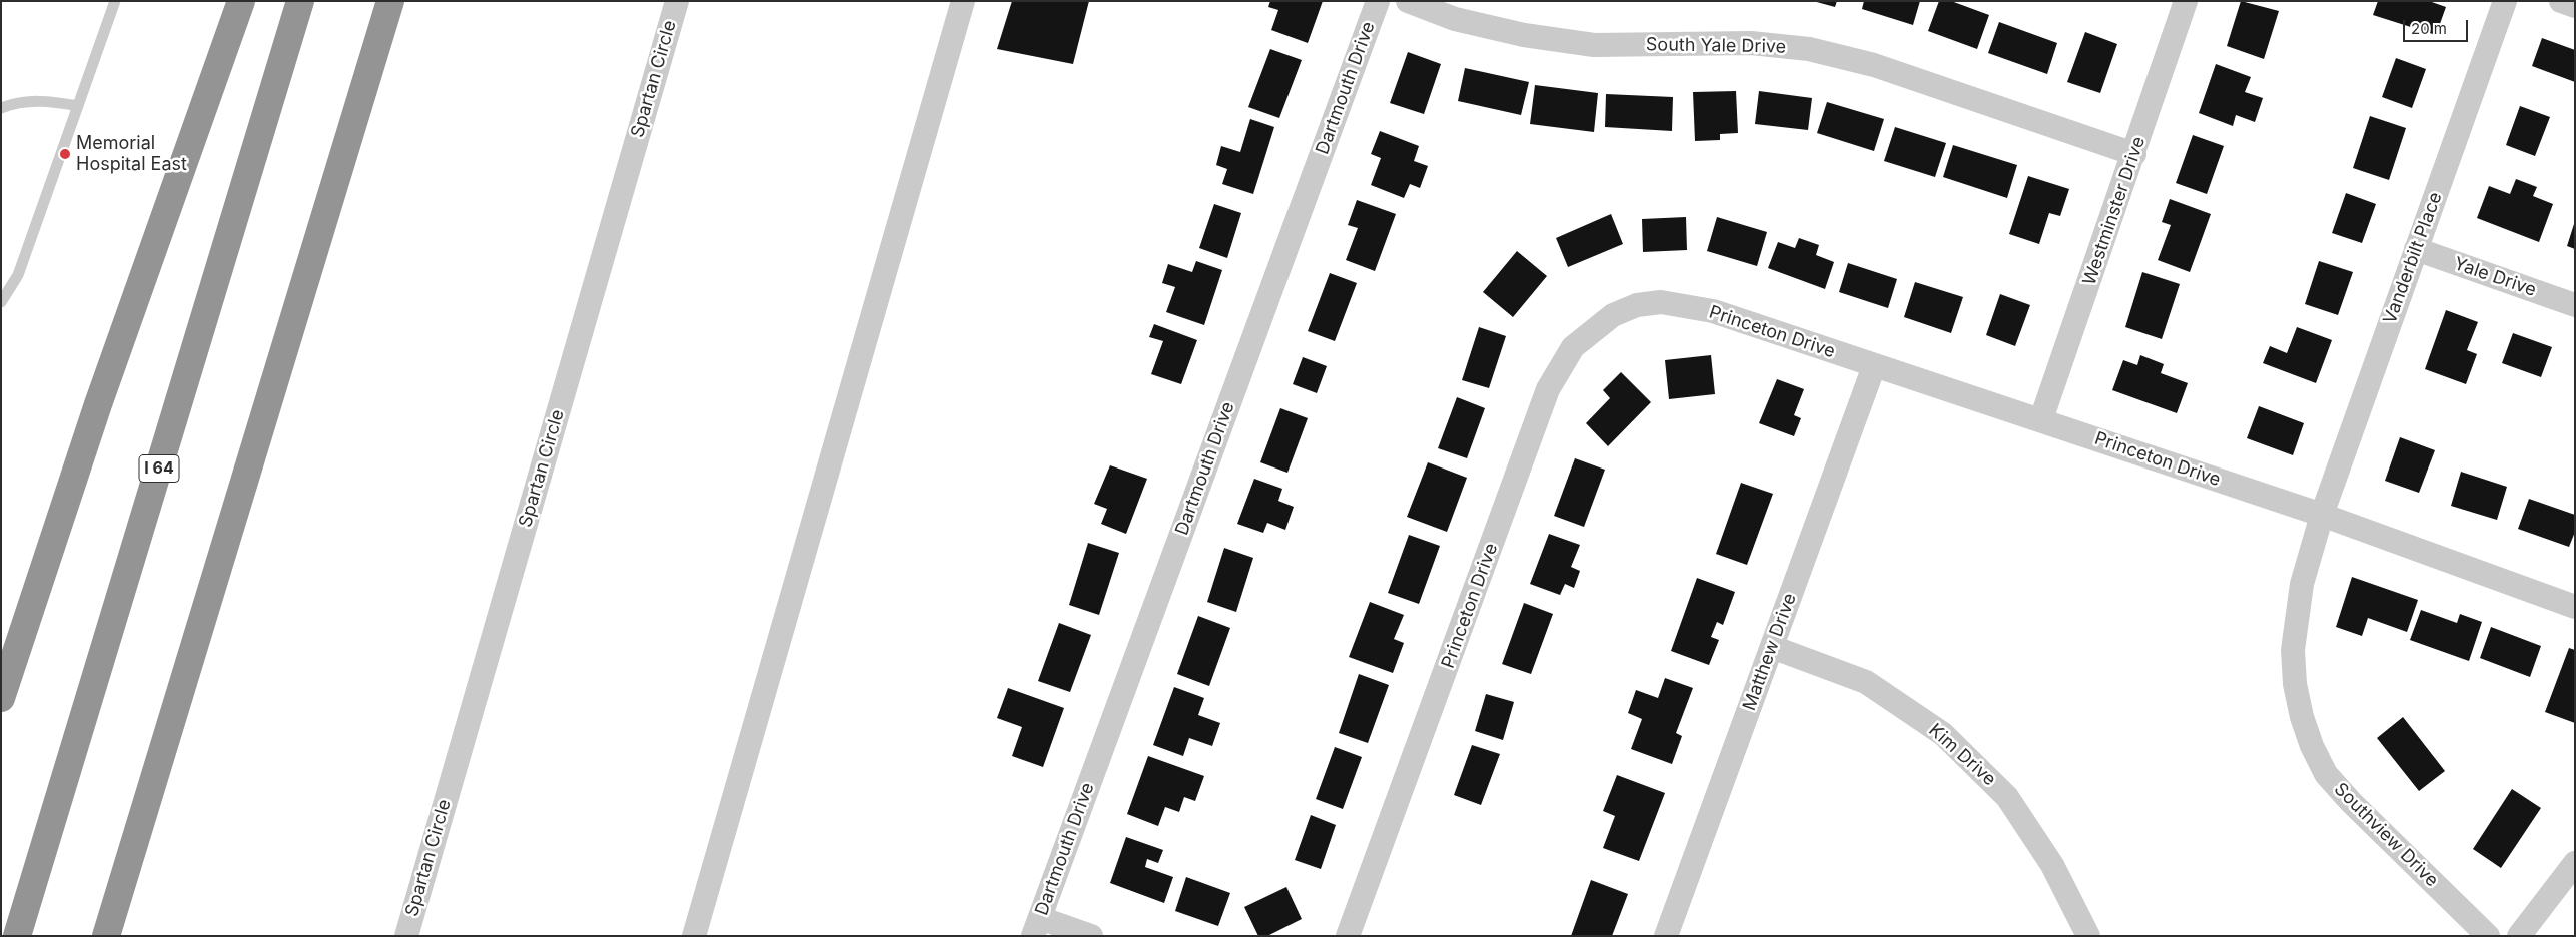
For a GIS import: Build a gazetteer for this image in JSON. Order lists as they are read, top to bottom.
{
  "streets": {
    "highway": ["I 64"],
    "street": [
      "South Yale Drive",
      "Spartan Circle",
      "Dartmouth Drive",
      "Westminster Drive",
      "Vanderbilt Place",
      "Yale Drive",
      "Princeton Drive",
      "Matthew Drive",
      "Kim Drive",
      "Southview Drive"
    ]
  },
  "crossings": [
    ["South Yale Drive", "Westminster Drive"],
    ["Westminster Drive", "Princeton Drive"],
    ["Vanderbilt Place", "Yale Drive"],
    ["Vanderbilt Place", "Princeton Drive"],
    ["Vanderbilt Place", "Southview Drive"],
    ["Princeton Drive", "Matthew Drive"],
    ["Princeton Drive", "Southview Drive"],
    ["Matthew Drive", "Kim Drive"]
  ],
  "places": ["Memorial Hospital East"],
  "scale_bar": "20 m"
}
